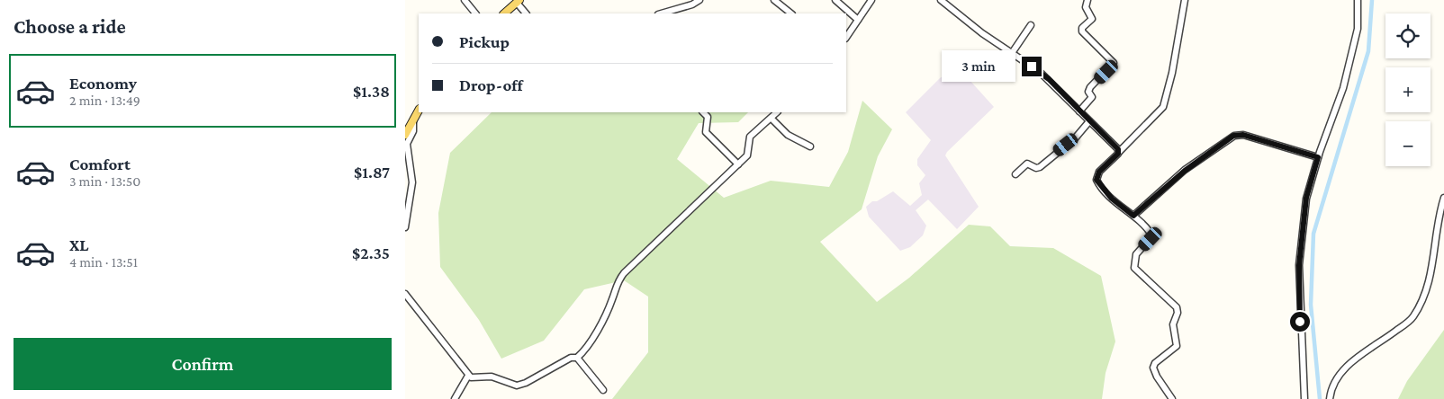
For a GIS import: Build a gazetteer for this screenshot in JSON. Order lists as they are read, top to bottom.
{
  "page": {
    "heading": "Choose a ride",
    "map_buttons": ["+", "−"],
    "banner": ["Pickup", "Drop-off"],
    "bubble": "3 min",
    "list": [
      {
        "name": "Economy",
        "note": "2 min · 13:49",
        "value": "$1.38"
      },
      {
        "name": "Comfort",
        "note": "3 min · 13:50",
        "value": "$1.87"
      },
      {
        "name": "XL",
        "note": "4 min · 13:51",
        "value": "$2.35"
      }
    ],
    "buttons": "Confirm"
  }
}
